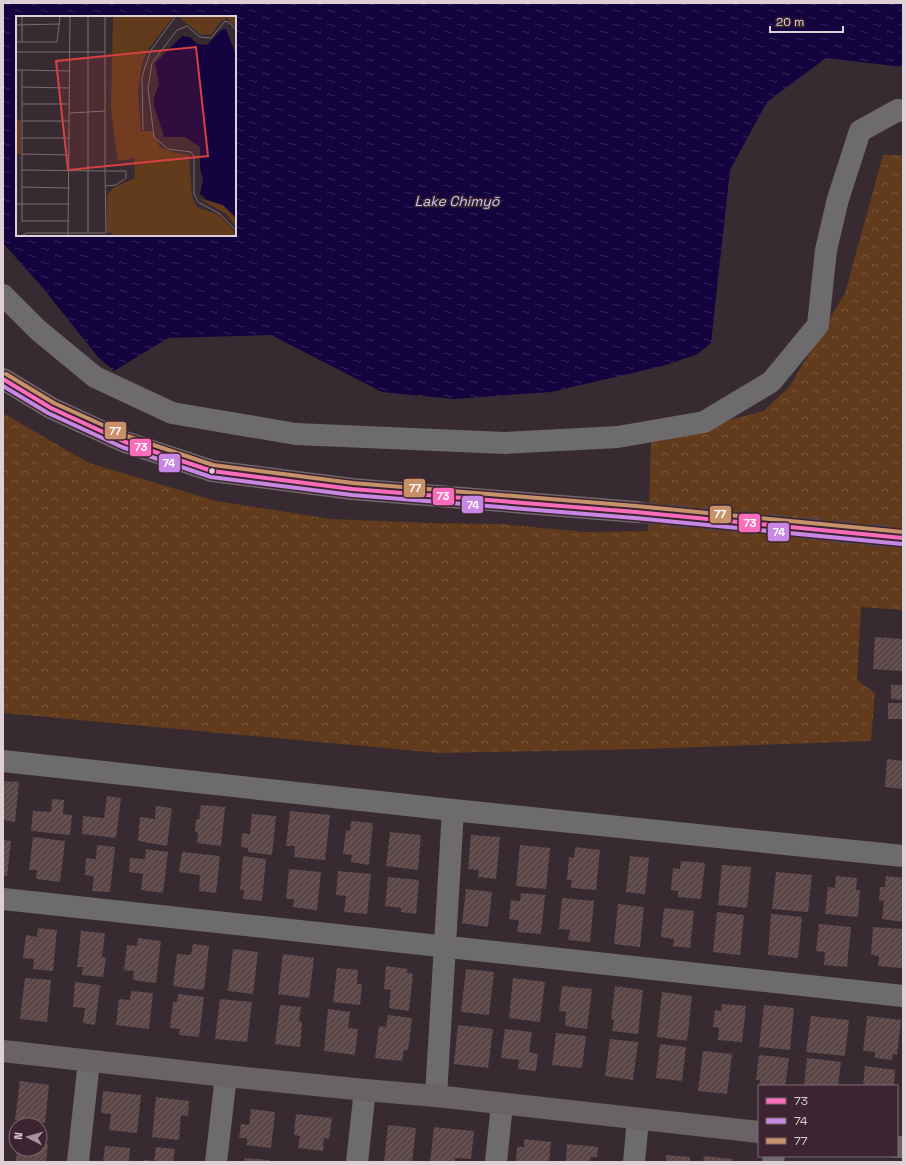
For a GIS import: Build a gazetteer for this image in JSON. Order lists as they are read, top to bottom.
{
  "water": ["Lake Chimyō"],
  "lines": ["transit line 77", "transit line 73", "transit line 74"],
  "legend": ["73", "74", "77"],
  "scale_bar": "20 m",
  "north": "left"
}
